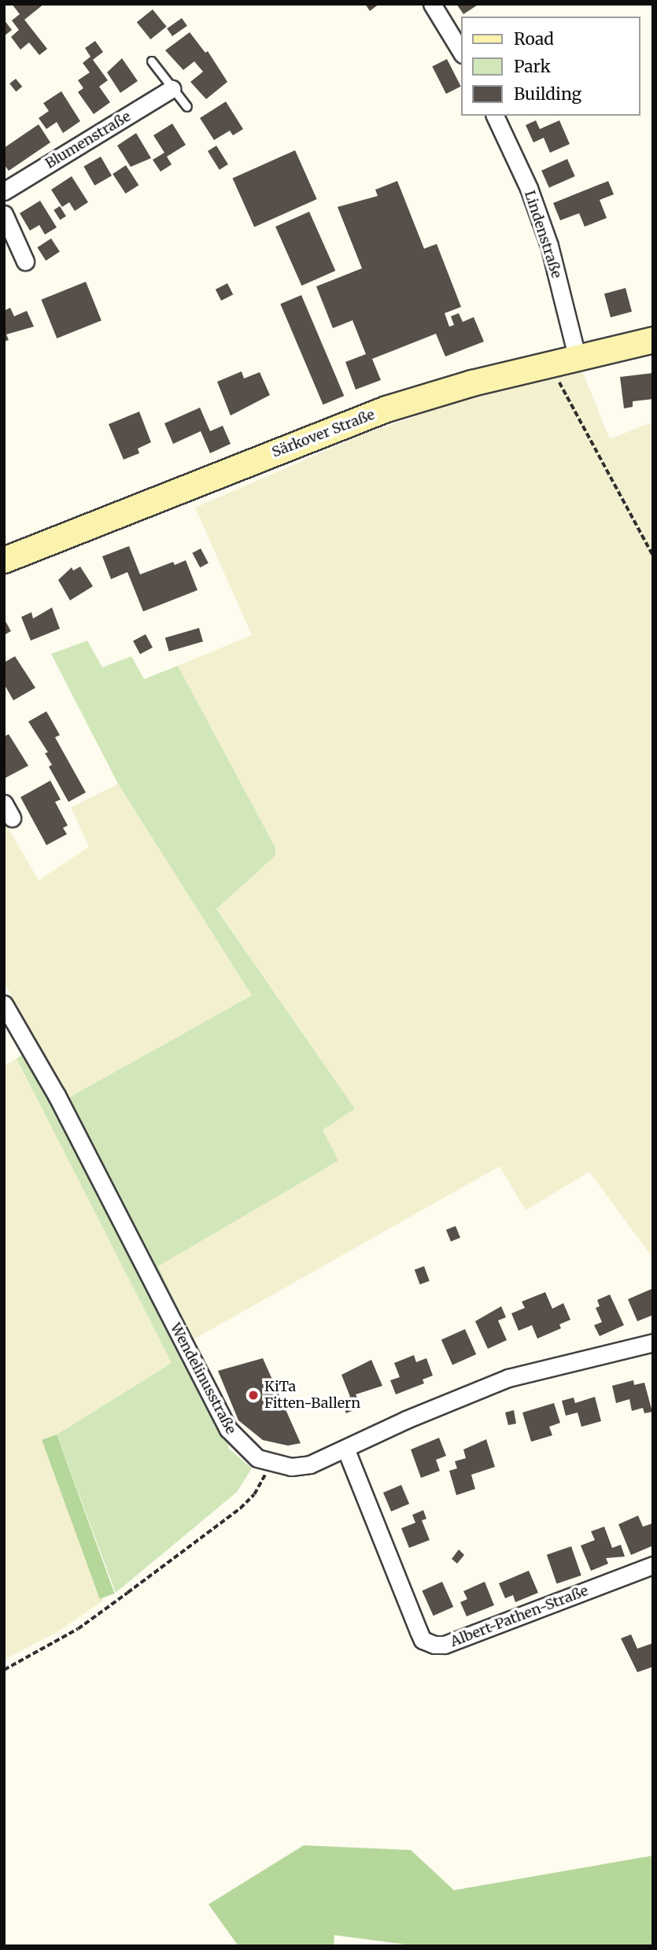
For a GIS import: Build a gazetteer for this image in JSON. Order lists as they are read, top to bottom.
{
  "streets": {
    "main road": ["Särkover Straße"],
    "street": [
      "Blumenstraße",
      "Lindenstraße",
      "Wendelinusstraße",
      "Albert-Pathen-Straße"
    ]
  },
  "crossings": [
    ["Lindenstraße", "Särkover Straße"],
    ["Wendelinusstraße", "Albert-Pathen-Straße"]
  ],
  "places": ["KiTa Fitten-Ballern"],
  "legend": ["Road", "Park", "Building"]
}
